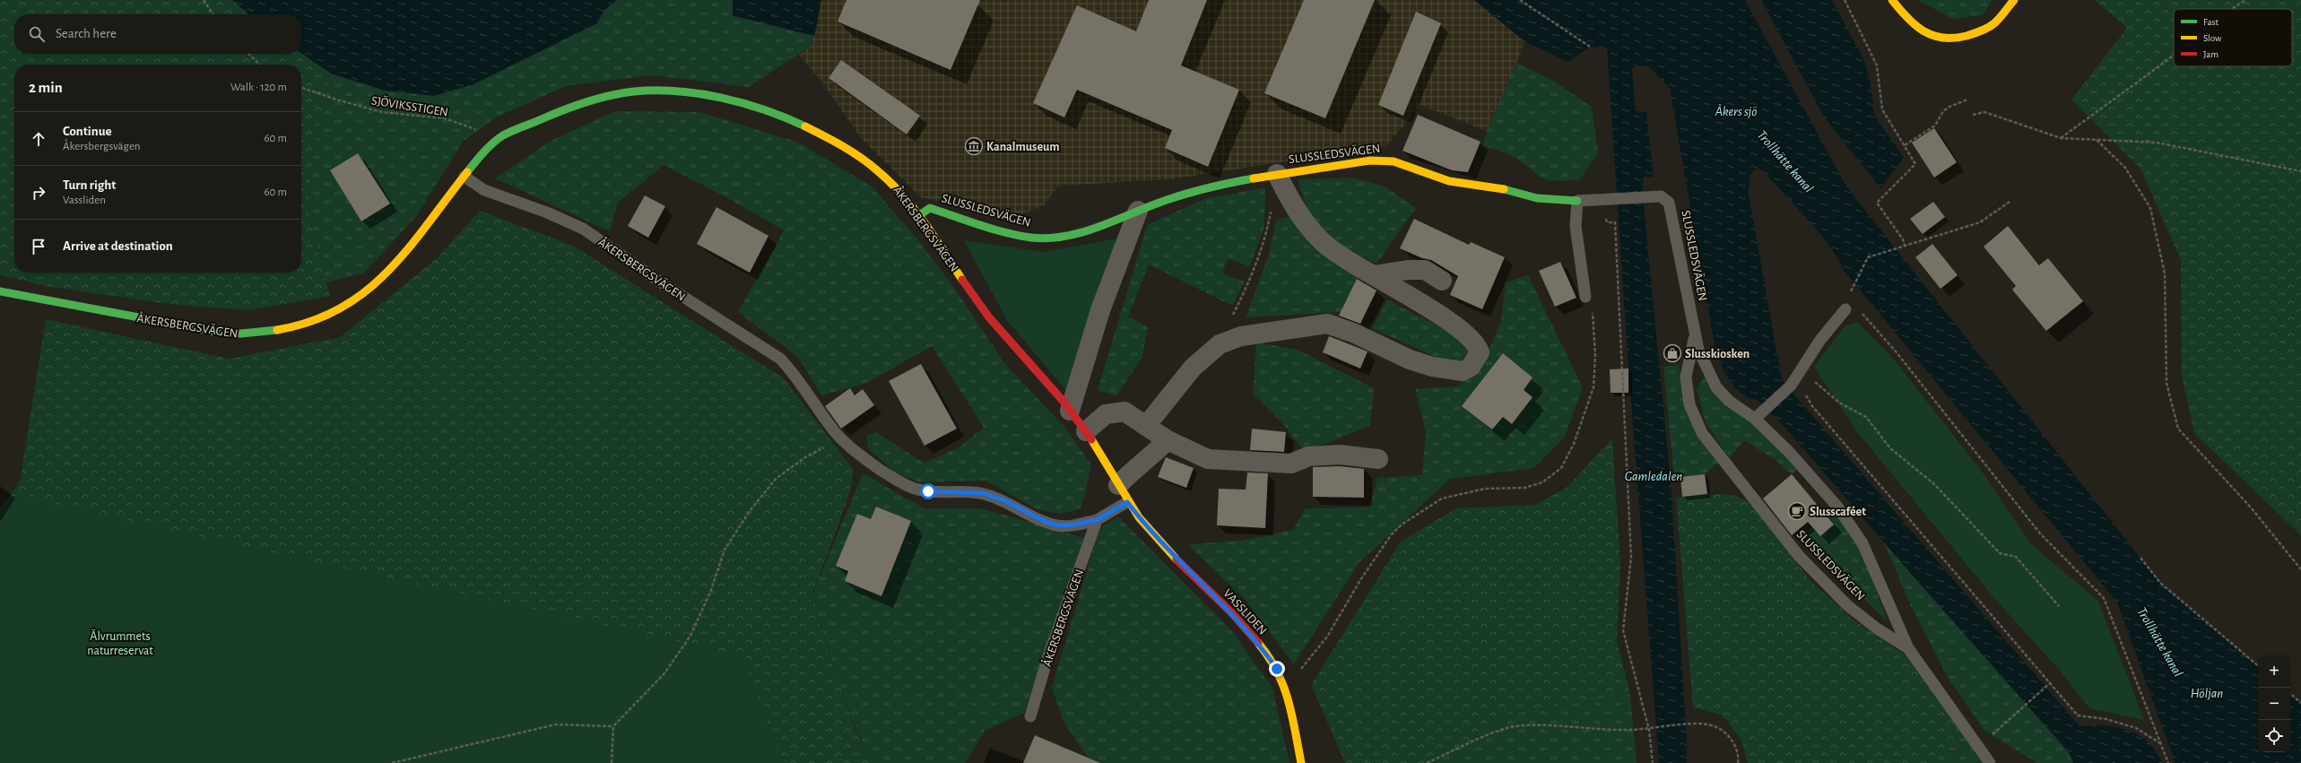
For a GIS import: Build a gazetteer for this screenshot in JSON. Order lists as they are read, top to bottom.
{
  "streets": {
    "street": ["SLUSSLEDSVÄGEN", "ÅKERSBERGSVÄGEN", "VASSLIDEN"],
    "path": ["SJÖVIKSSTIGEN"]
  },
  "crossings": [
    ["SJÖVIKSSTIGEN", "ÅKERSBERGSVÄGEN"],
    ["SLUSSLEDSVÄGEN", "ÅKERSBERGSVÄGEN"],
    ["ÅKERSBERGSVÄGEN", "VASSLIDEN"]
  ],
  "water": [
    "Åkers sjö",
    "Trollhätte kanal",
    "Gamledalen",
    "Höljan"
  ],
  "parks": ["Älvrummets naturreservat"],
  "places": {
    "museum": ["Kanalmuseum"],
    "shop": ["Slusskiosken"],
    "cafe": ["Slusscaféet"]
  },
  "legend": ["Fast", "Slow", "Jam"],
  "page": {
    "search": "Search here",
    "heading": ["2 min", "Walk · 120 m"],
    "list": [
      ["Continue", "Åkersbergsvägen", "60 m"],
      ["Turn right", "Vassliden", "60 m"],
      "Arrive at destination"
    ],
    "map_buttons": ["+", "−"]
  }
}
